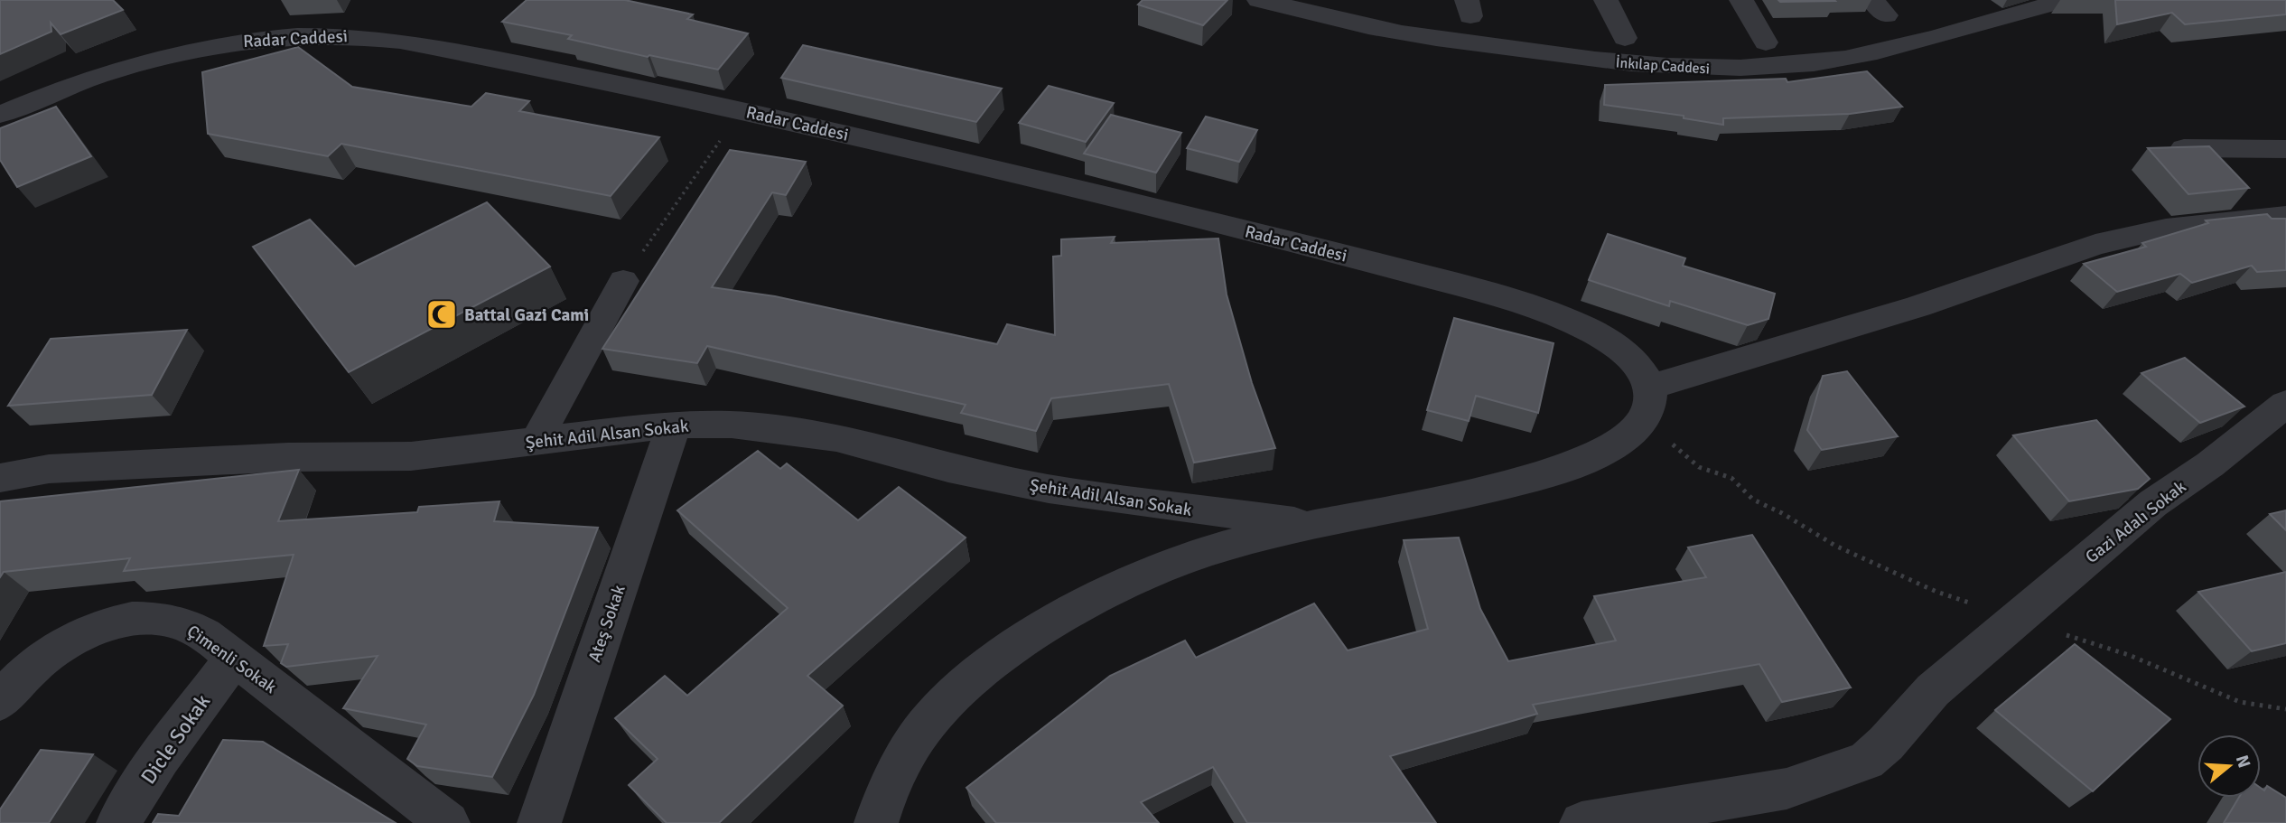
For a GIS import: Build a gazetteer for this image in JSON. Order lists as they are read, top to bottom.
{
  "streets": {
    "street": [
      "Radar Caddesi",
      "İnkılap Caddesi",
      "Şehit Adil Alsan Sokak",
      "Gazi Adalı Sokak",
      "Ateş Sokak",
      "Çimenli Sokak",
      "Dicle Sokak"
    ]
  },
  "crossings": [
    ["Şehit Adil Alsan Sokak", "Ateş Sokak"],
    ["Çimenli Sokak", "Dicle Sokak"]
  ],
  "places": {
    "mosque": ["Battal Gazi Cami"]
  },
  "north": "right"
}
